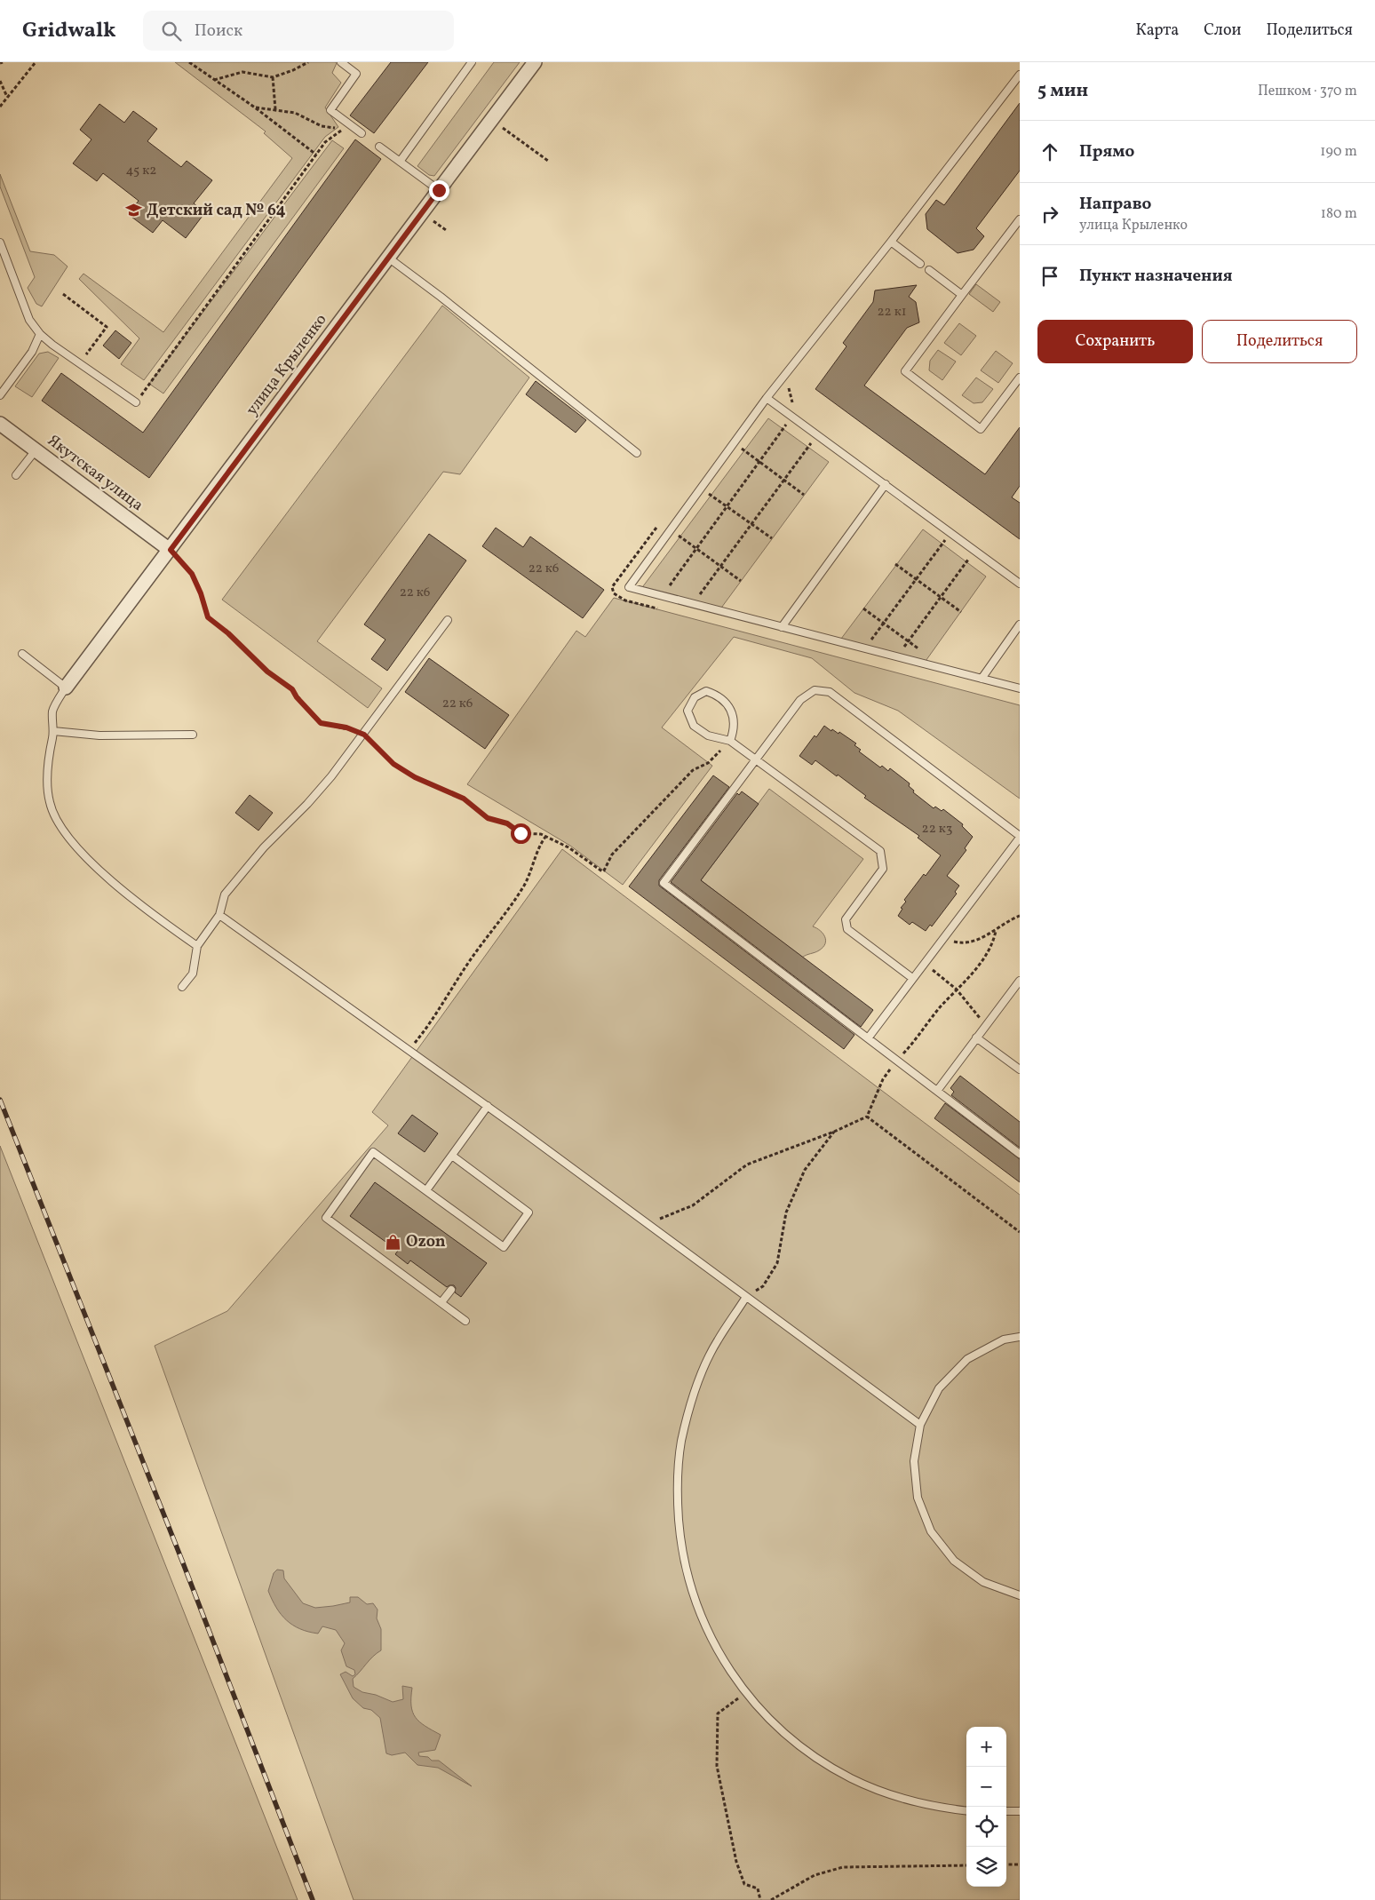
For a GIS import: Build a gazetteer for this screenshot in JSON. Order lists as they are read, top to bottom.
{
  "streets": {
    "street": ["улица Крыленко", "Якутская улица"]
  },
  "crossings": [
    ["улица Крыленко", "Якутская улица"]
  ],
  "places": {
    "school or university": ["Детский сад № 64"],
    "shop": ["Ozon"]
  },
  "house_numbers": [
    "45 к2",
    "22 к1",
    "22 к6",
    "22 к6",
    "22 к6",
    "22 к3"
  ],
  "page": {
    "header": "Gridwalk",
    "search": "Поиск",
    "nav": ["Карта", "Слои", "Поделиться"],
    "heading": ["5 мин", "Пешком · 370 m"],
    "list": [
      ["Прямо", "190 m"],
      ["Направо", "улица Крыленко", "180 m"],
      "Пункт назначения"
    ],
    "buttons": ["Сохранить", "Поделиться"],
    "map_buttons": ["+", "−"]
  }
}
